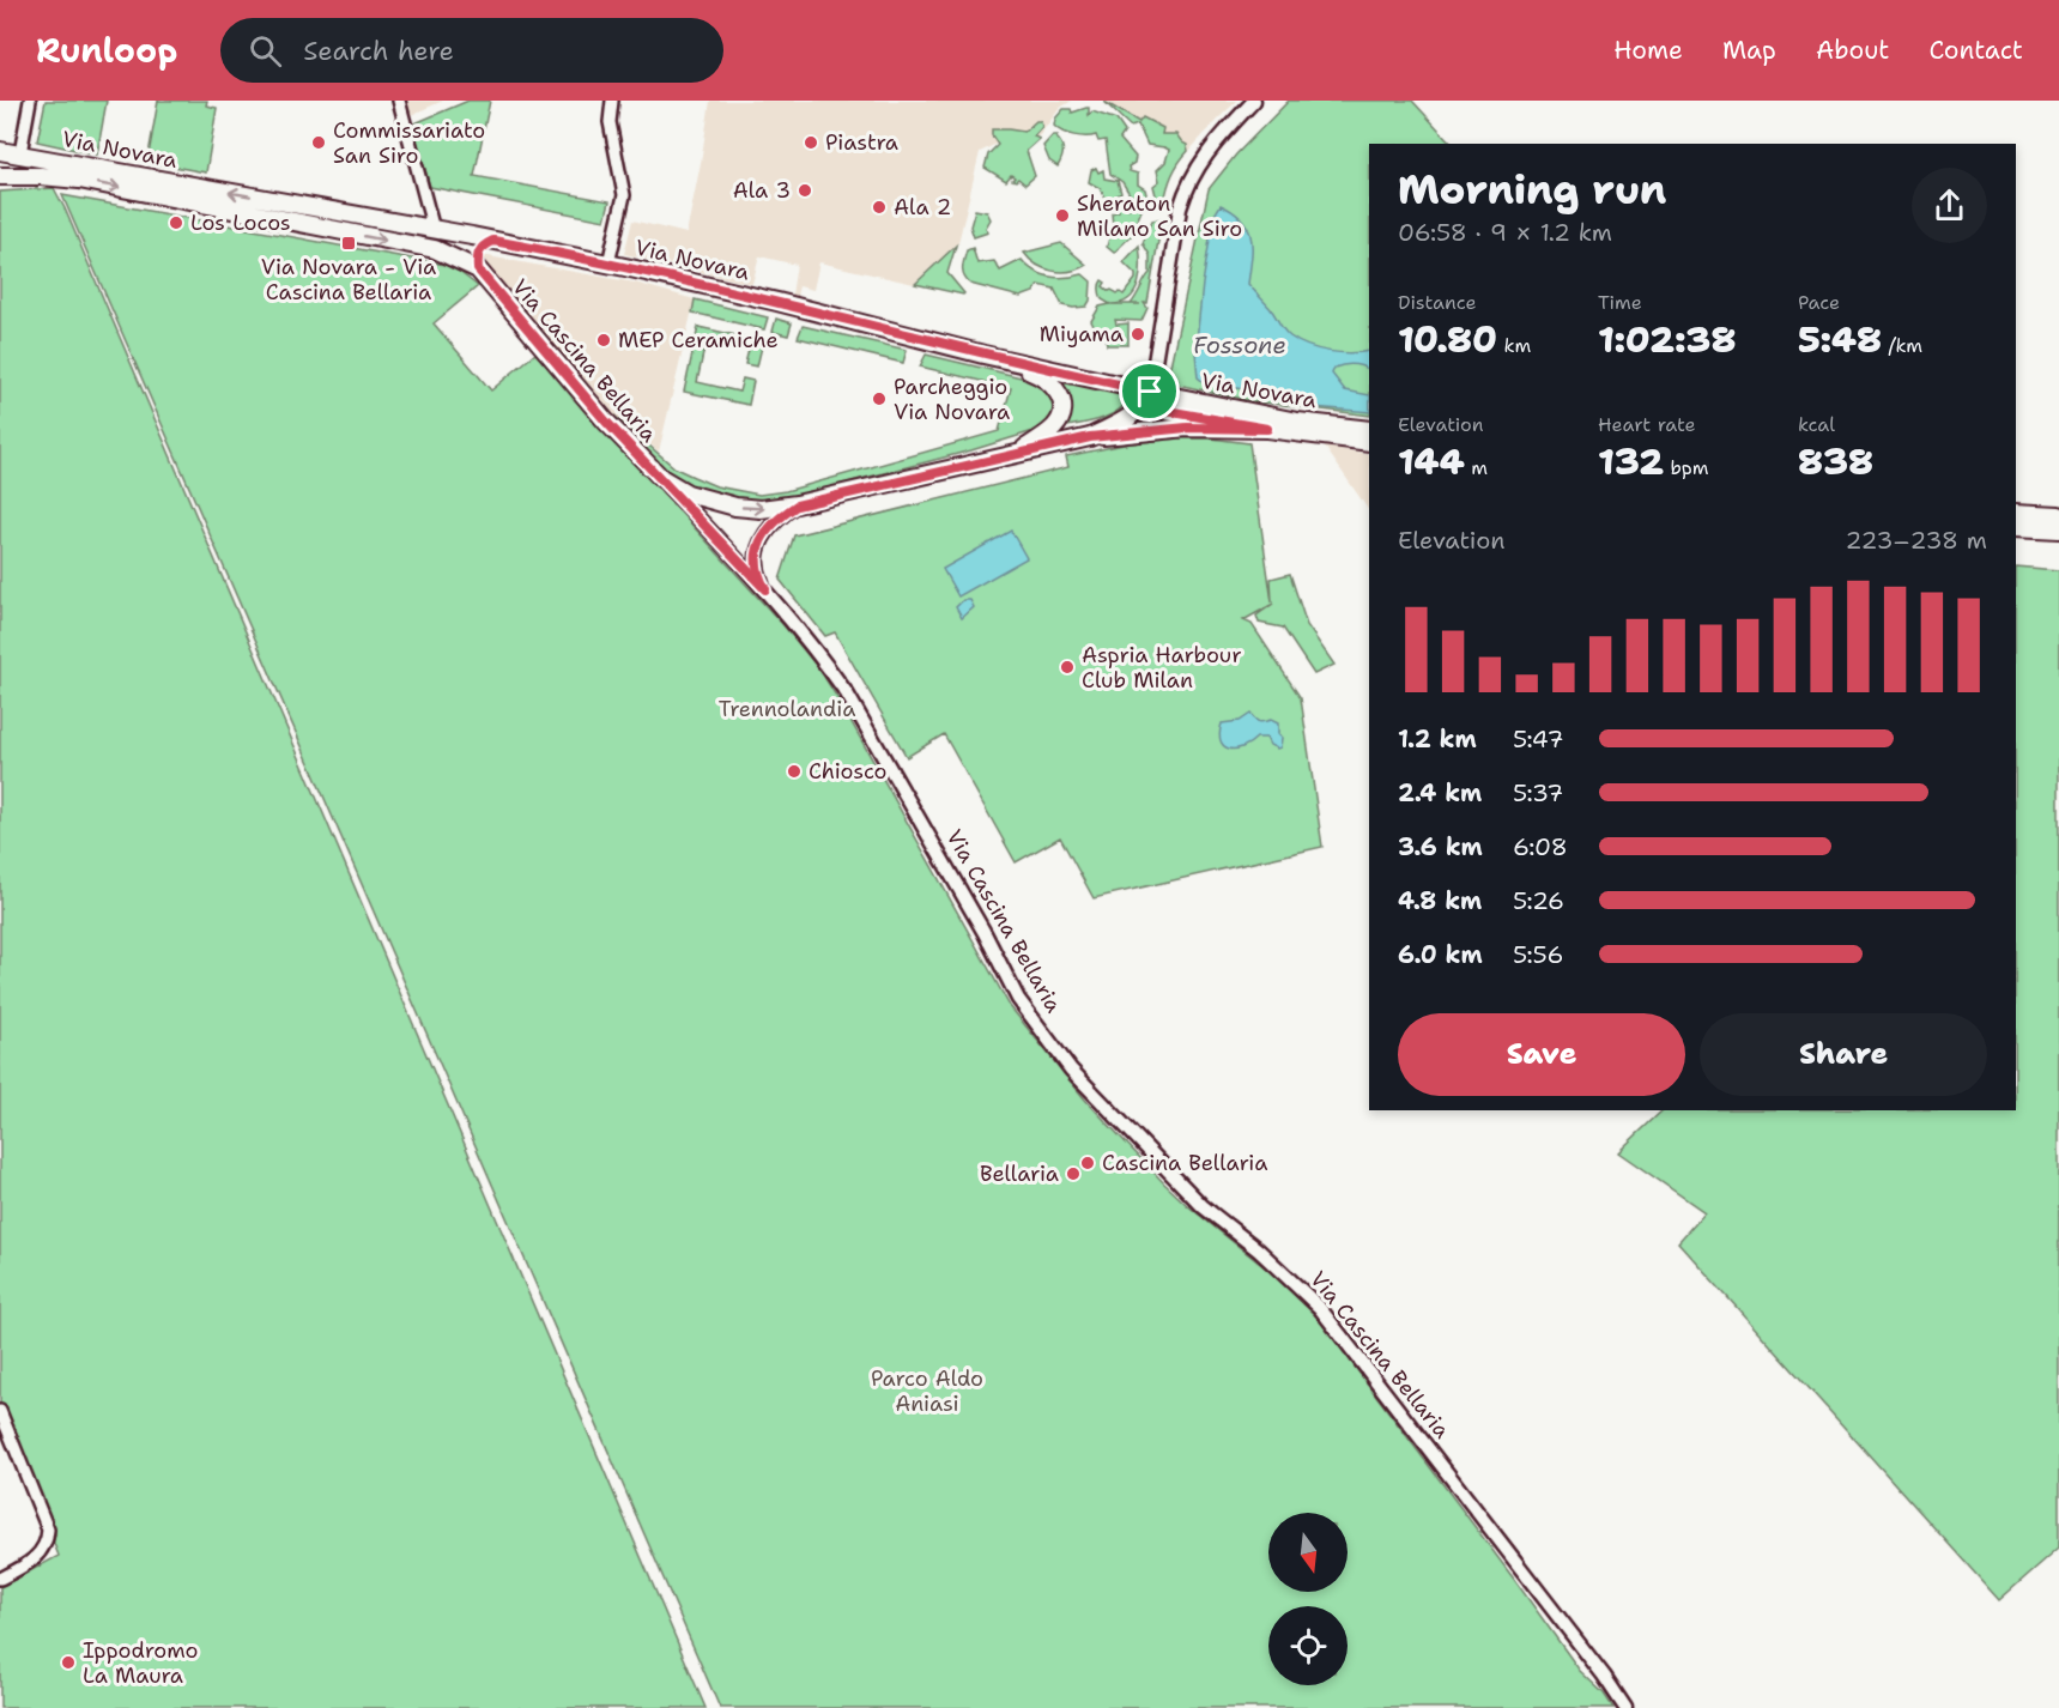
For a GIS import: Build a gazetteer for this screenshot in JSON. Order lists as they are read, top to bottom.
{
  "streets": {
    "main road": ["Via Novara", "Via Cascina Bellaria"]
  },
  "crossings": [
    ["Via Novara", "Via Cascina Bellaria"]
  ],
  "water": ["Fossone"],
  "parks": ["Trennolandia", "Parco Aldo Aniasi"],
  "places": {
    "other": [
      "Commissariato San Siro",
      "Piastra",
      "Ala 3",
      "Ala 2",
      "Sheraton Milano San Siro",
      "Los Locos",
      "Miyama",
      "MEP Ceramiche",
      "Parcheggio Via Novara",
      "Aspria Harbour Club Milan",
      "Chiosco",
      "Cascina Bellaria",
      "Bellaria",
      "Ippodromo La Maura"
    ],
    "transit": ["Via Novara - Via Cascina Bellaria"]
  },
  "north": "bottom",
  "page": {
    "header": "Runloop",
    "search": "Search here",
    "nav": [
      "Home",
      "Map",
      "About",
      "Contact"
    ],
    "heading": ["Morning run", "06:58 · 9 × 1.2 km"],
    "stats": [
      ["Distance", "10.80 km"],
      ["Time", "1:02:38"],
      ["Pace", "5:48 /km"],
      ["Elevation", "144 m"],
      ["Heart rate", "132 bpm"],
      ["kcal", "838"]
    ],
    "chart": ["Elevation", "223–238 m"],
    "list": [
      {
        "name": "1.2 km",
        "note": "5:47"
      },
      {
        "name": "2.4 km",
        "note": "5:37"
      },
      {
        "name": "3.6 km",
        "note": "6:08"
      },
      {
        "name": "4.8 km",
        "note": "5:26"
      },
      {
        "name": "6.0 km",
        "note": "5:56"
      }
    ],
    "buttons": ["Save", "Share"]
  }
}
